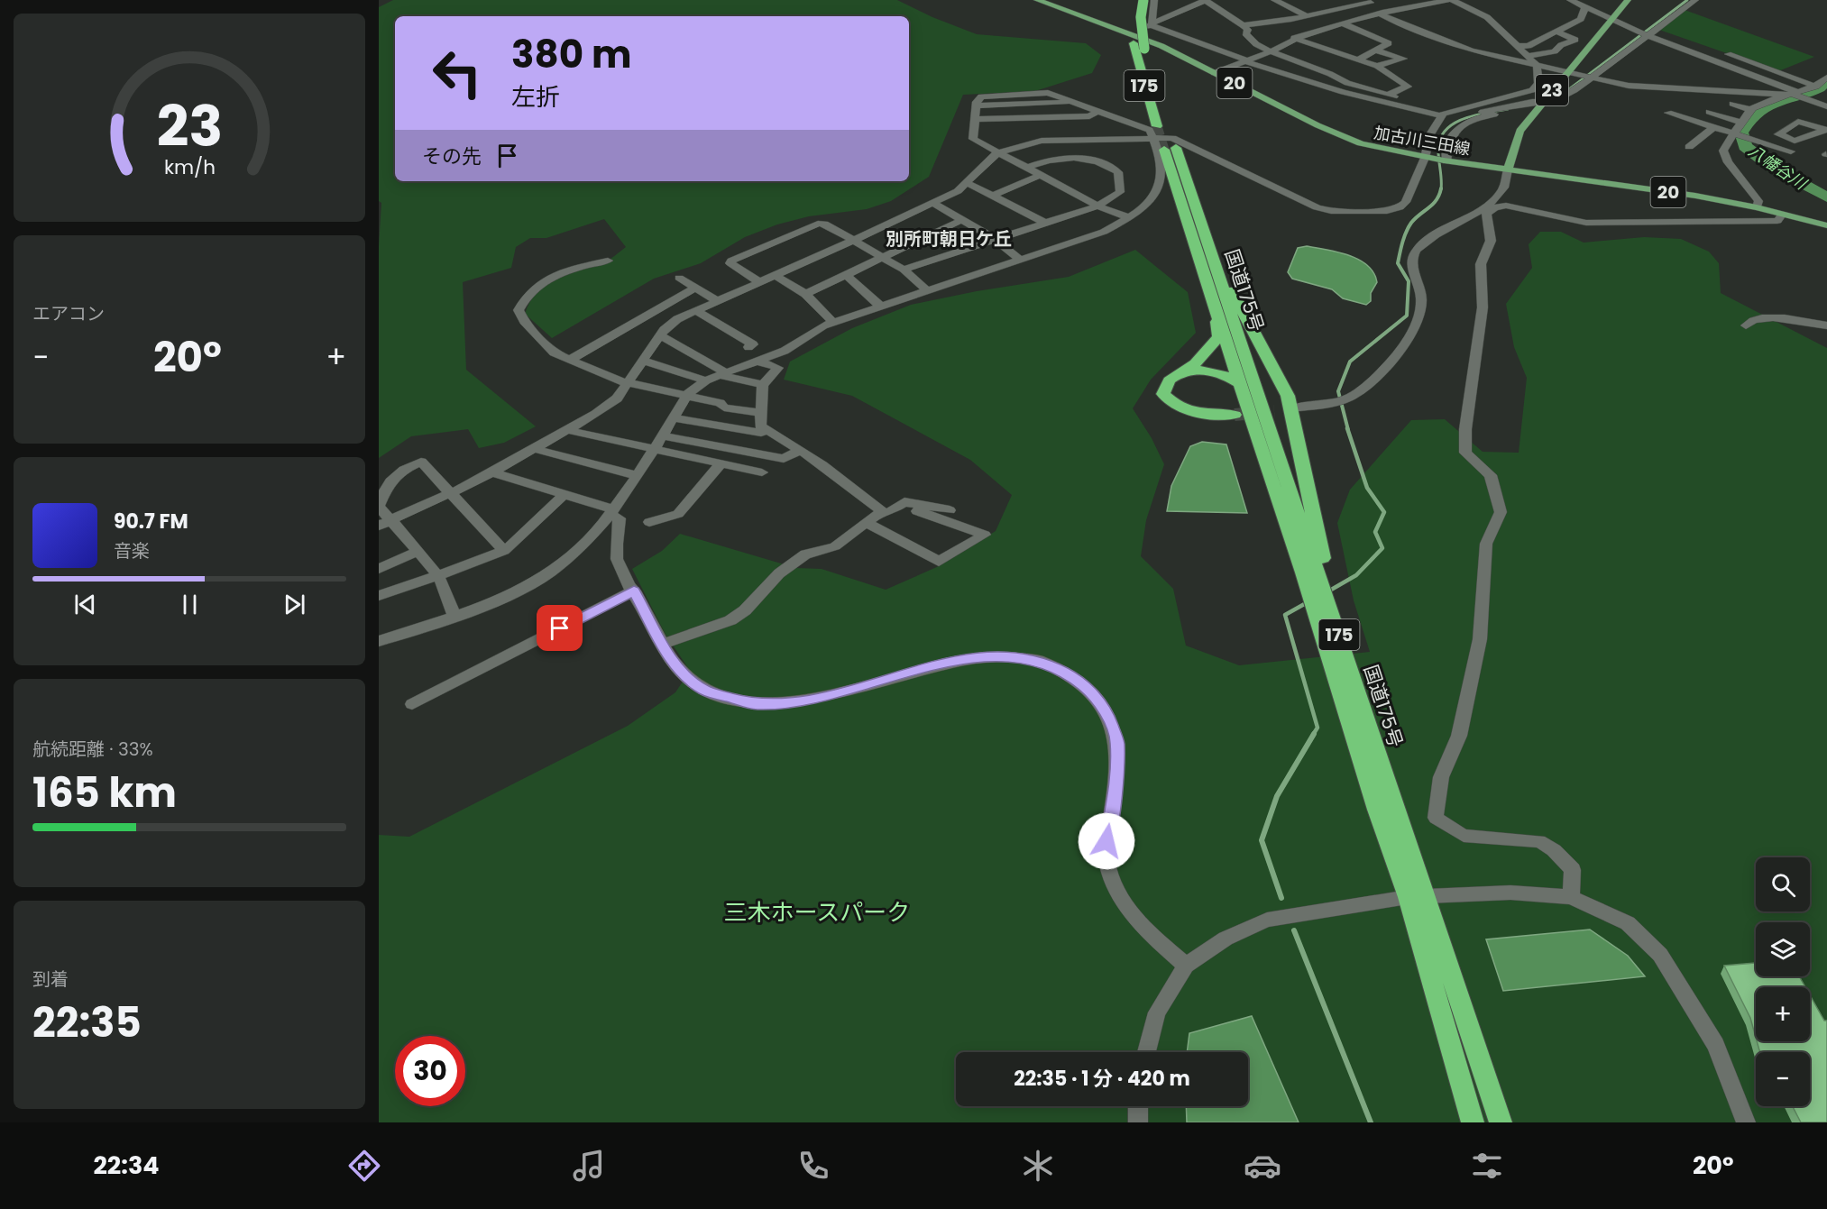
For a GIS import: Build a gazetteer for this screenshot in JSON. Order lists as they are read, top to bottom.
{
  "streets": {
    "highway": ["175", "国道175号"],
    "main road": ["20", "23", "加古川三田線"]
  },
  "crossings": [
    ["23", "加古川三田線"]
  ],
  "districts": ["別所町朝日ケ丘"],
  "water": ["八幡谷川"],
  "parks": ["三木ホースパーク"],
  "page": {
    "turn": ["380 m", "左折"],
    "then": "その先",
    "tile": [
      "エアコン",
      ["航続距離 · 33%", "165 km"],
      ["到着", "22:35"]
    ],
    "heat": ["−", "20°", "+"],
    "song": ["90.7 FM", "音楽"],
    "map_buttons": ["+", "−"],
    "limit": "30",
    "trip": "22:35 · 1 分 · 420 m",
    "tabs": ["22:34", "20°"],
    "gauge": ["23", "km/h"]
  }
}
